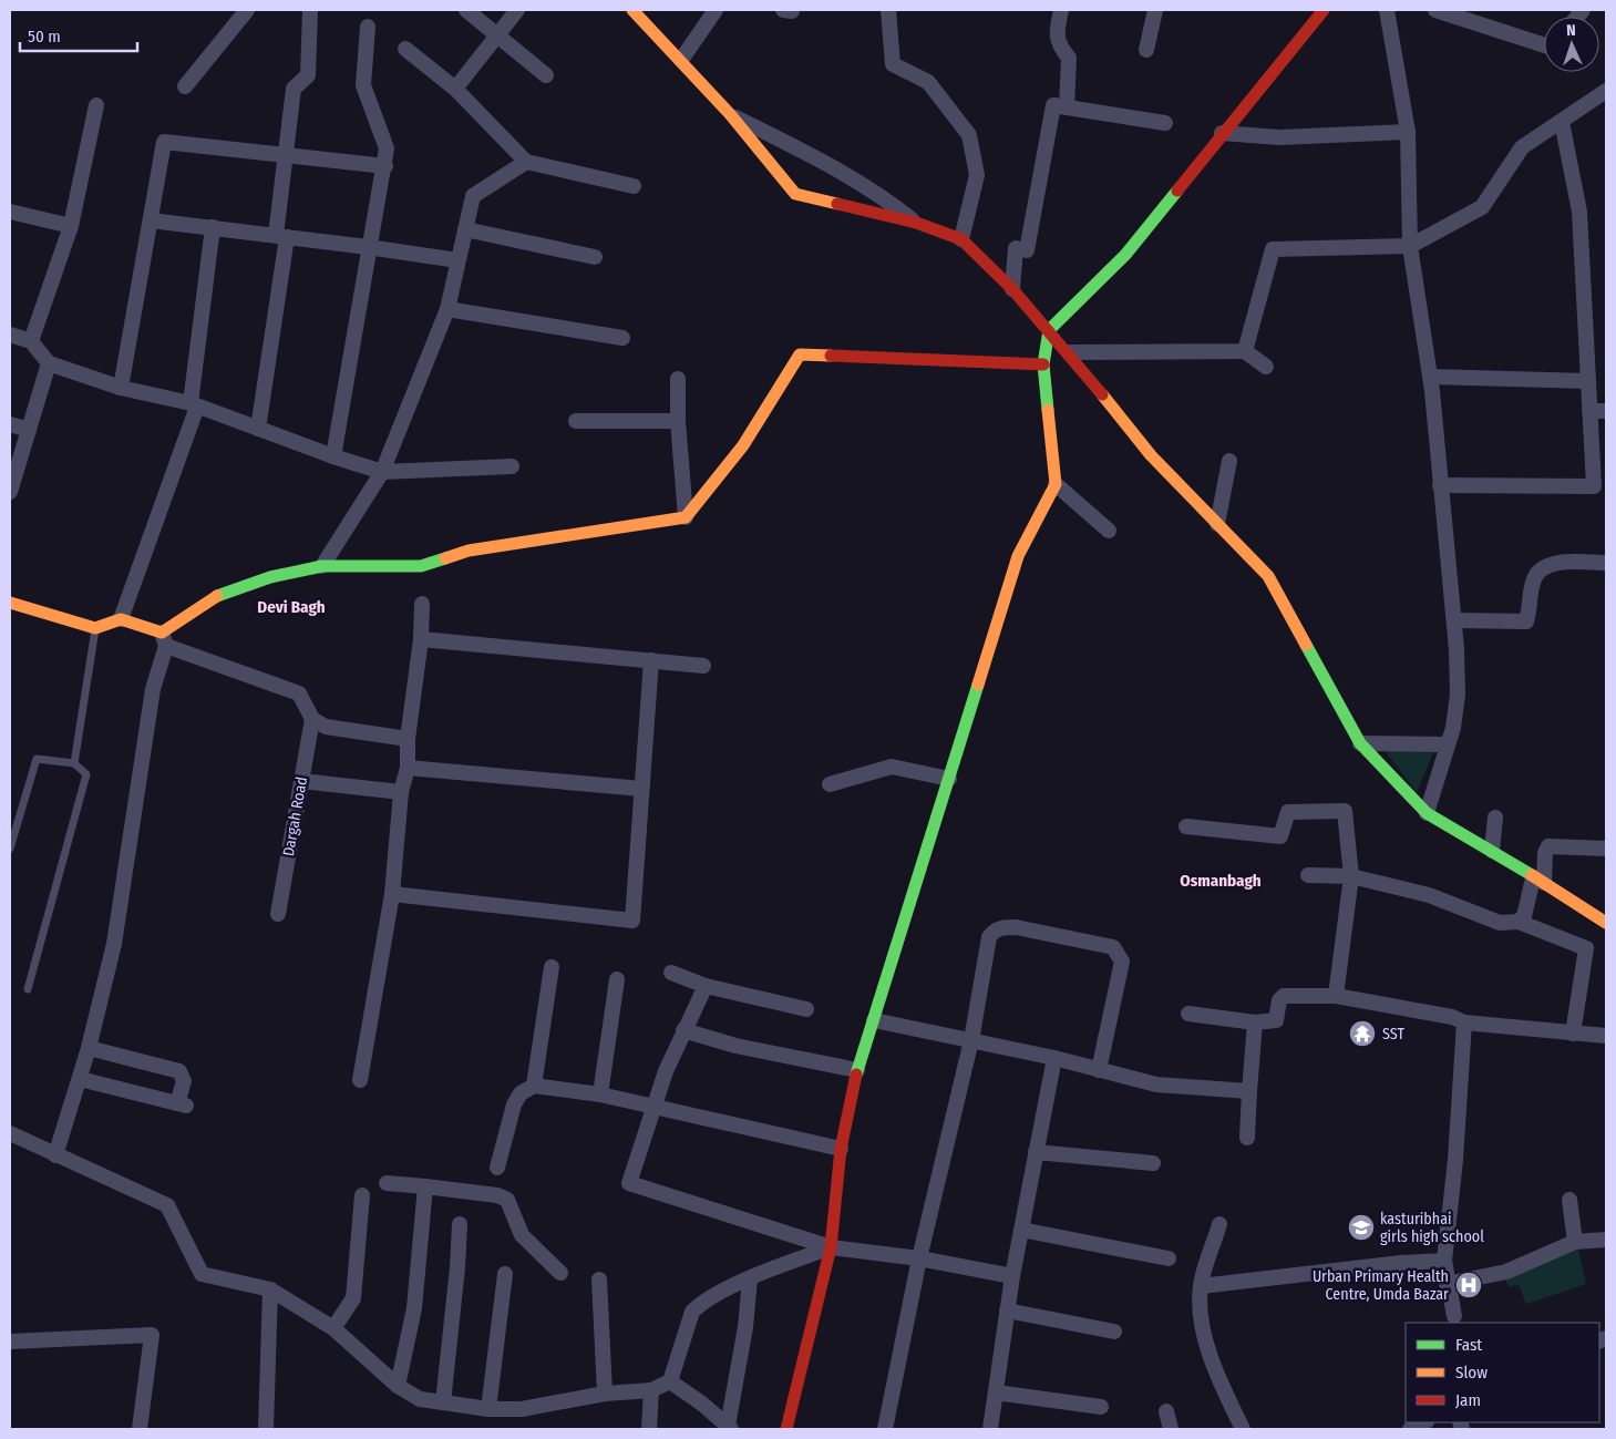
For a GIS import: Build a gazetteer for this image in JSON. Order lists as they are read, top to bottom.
{
  "streets": {
    "street": ["Dargah Road"]
  },
  "districts": ["Devi Bagh", "Osmanbagh"],
  "places": {
    "temple": ["SST"],
    "school or university": ["kasturibhai girls high school"],
    "hospital": ["Urban Primary Health Centre, Umda Bazar"]
  },
  "legend": ["Fast", "Slow", "Jam"],
  "scale_bar": "50 m",
  "north": "top"
}
